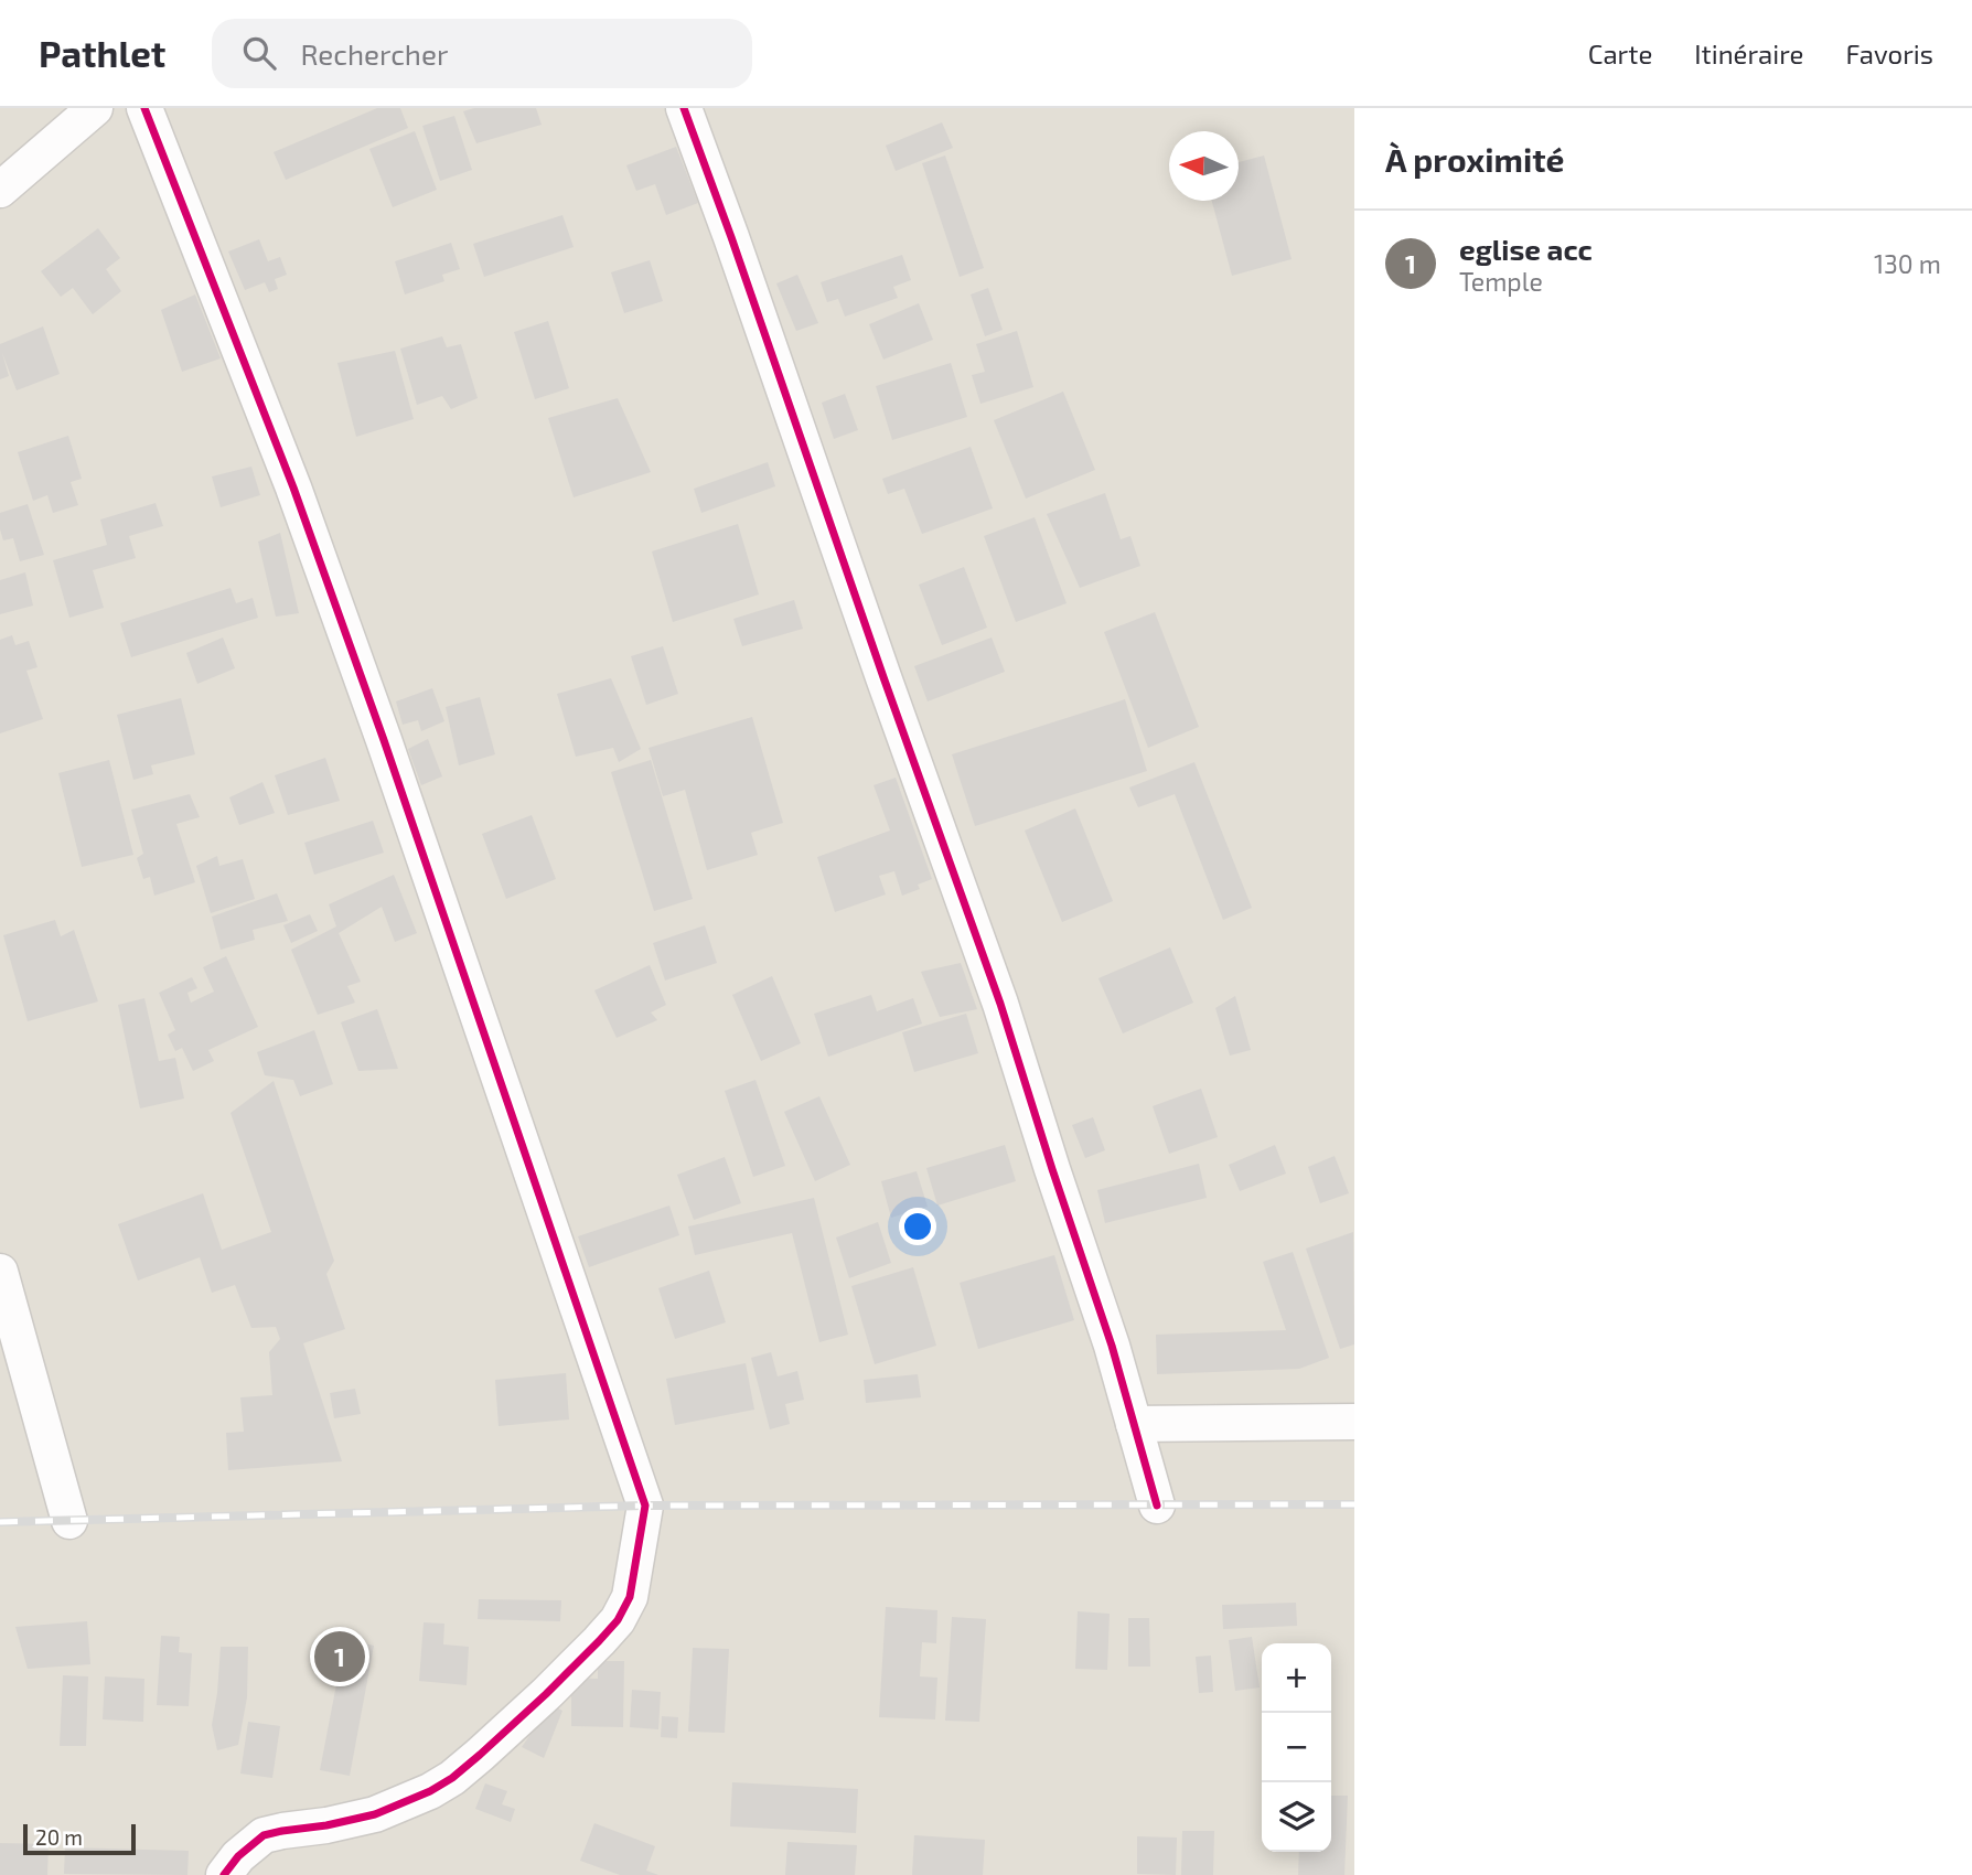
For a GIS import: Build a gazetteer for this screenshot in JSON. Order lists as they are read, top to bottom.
{
  "scale_bar": "20 m",
  "north": "left",
  "page": {
    "header": "Pathlet",
    "search": "Rechercher",
    "nav": ["Carte", "Itinéraire", "Favoris"],
    "heading": "À proximité",
    "list": [
      {
        "mark": "1",
        "name": "eglise acc",
        "note": "Temple",
        "value": "130 m"
      }
    ],
    "pins": "1",
    "map_buttons": ["+", "−"],
    "scale": "20 m"
  }
}
